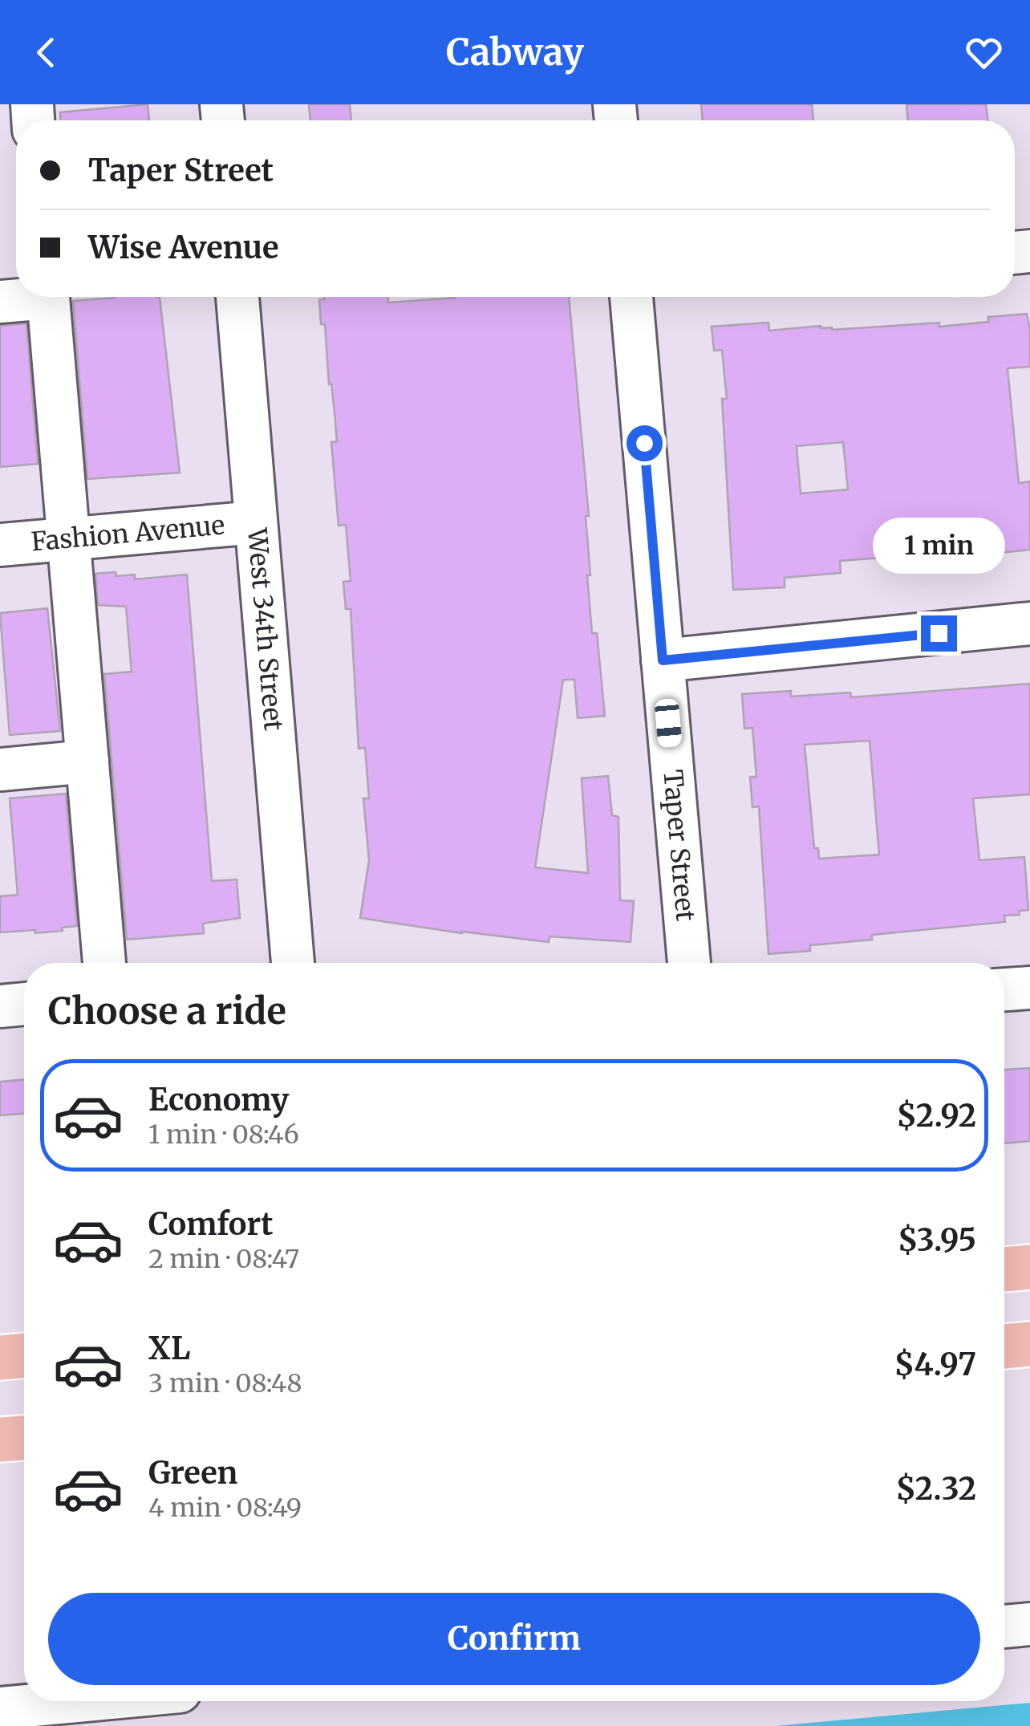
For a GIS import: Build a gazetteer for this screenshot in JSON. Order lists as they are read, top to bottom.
{
  "streets": {
    "street": ["Fashion Avenue", "West 34th Street", "Taper Street"]
  },
  "crossings": [
    ["Fashion Avenue", "West 34th Street"]
  ],
  "page": {
    "header": "Cabway",
    "banner": ["Taper Street", "Wise Avenue"],
    "bubble": "1 min",
    "heading": "Choose a ride",
    "list": [
      {
        "name": "Economy",
        "note": "1 min · 08:46",
        "value": "$2.92"
      },
      {
        "name": "Comfort",
        "note": "2 min · 08:47",
        "value": "$3.95"
      },
      {
        "name": "XL",
        "note": "3 min · 08:48",
        "value": "$4.97"
      },
      {
        "name": "Green",
        "note": "4 min · 08:49",
        "value": "$2.32"
      }
    ],
    "buttons": "Confirm"
  }
}
